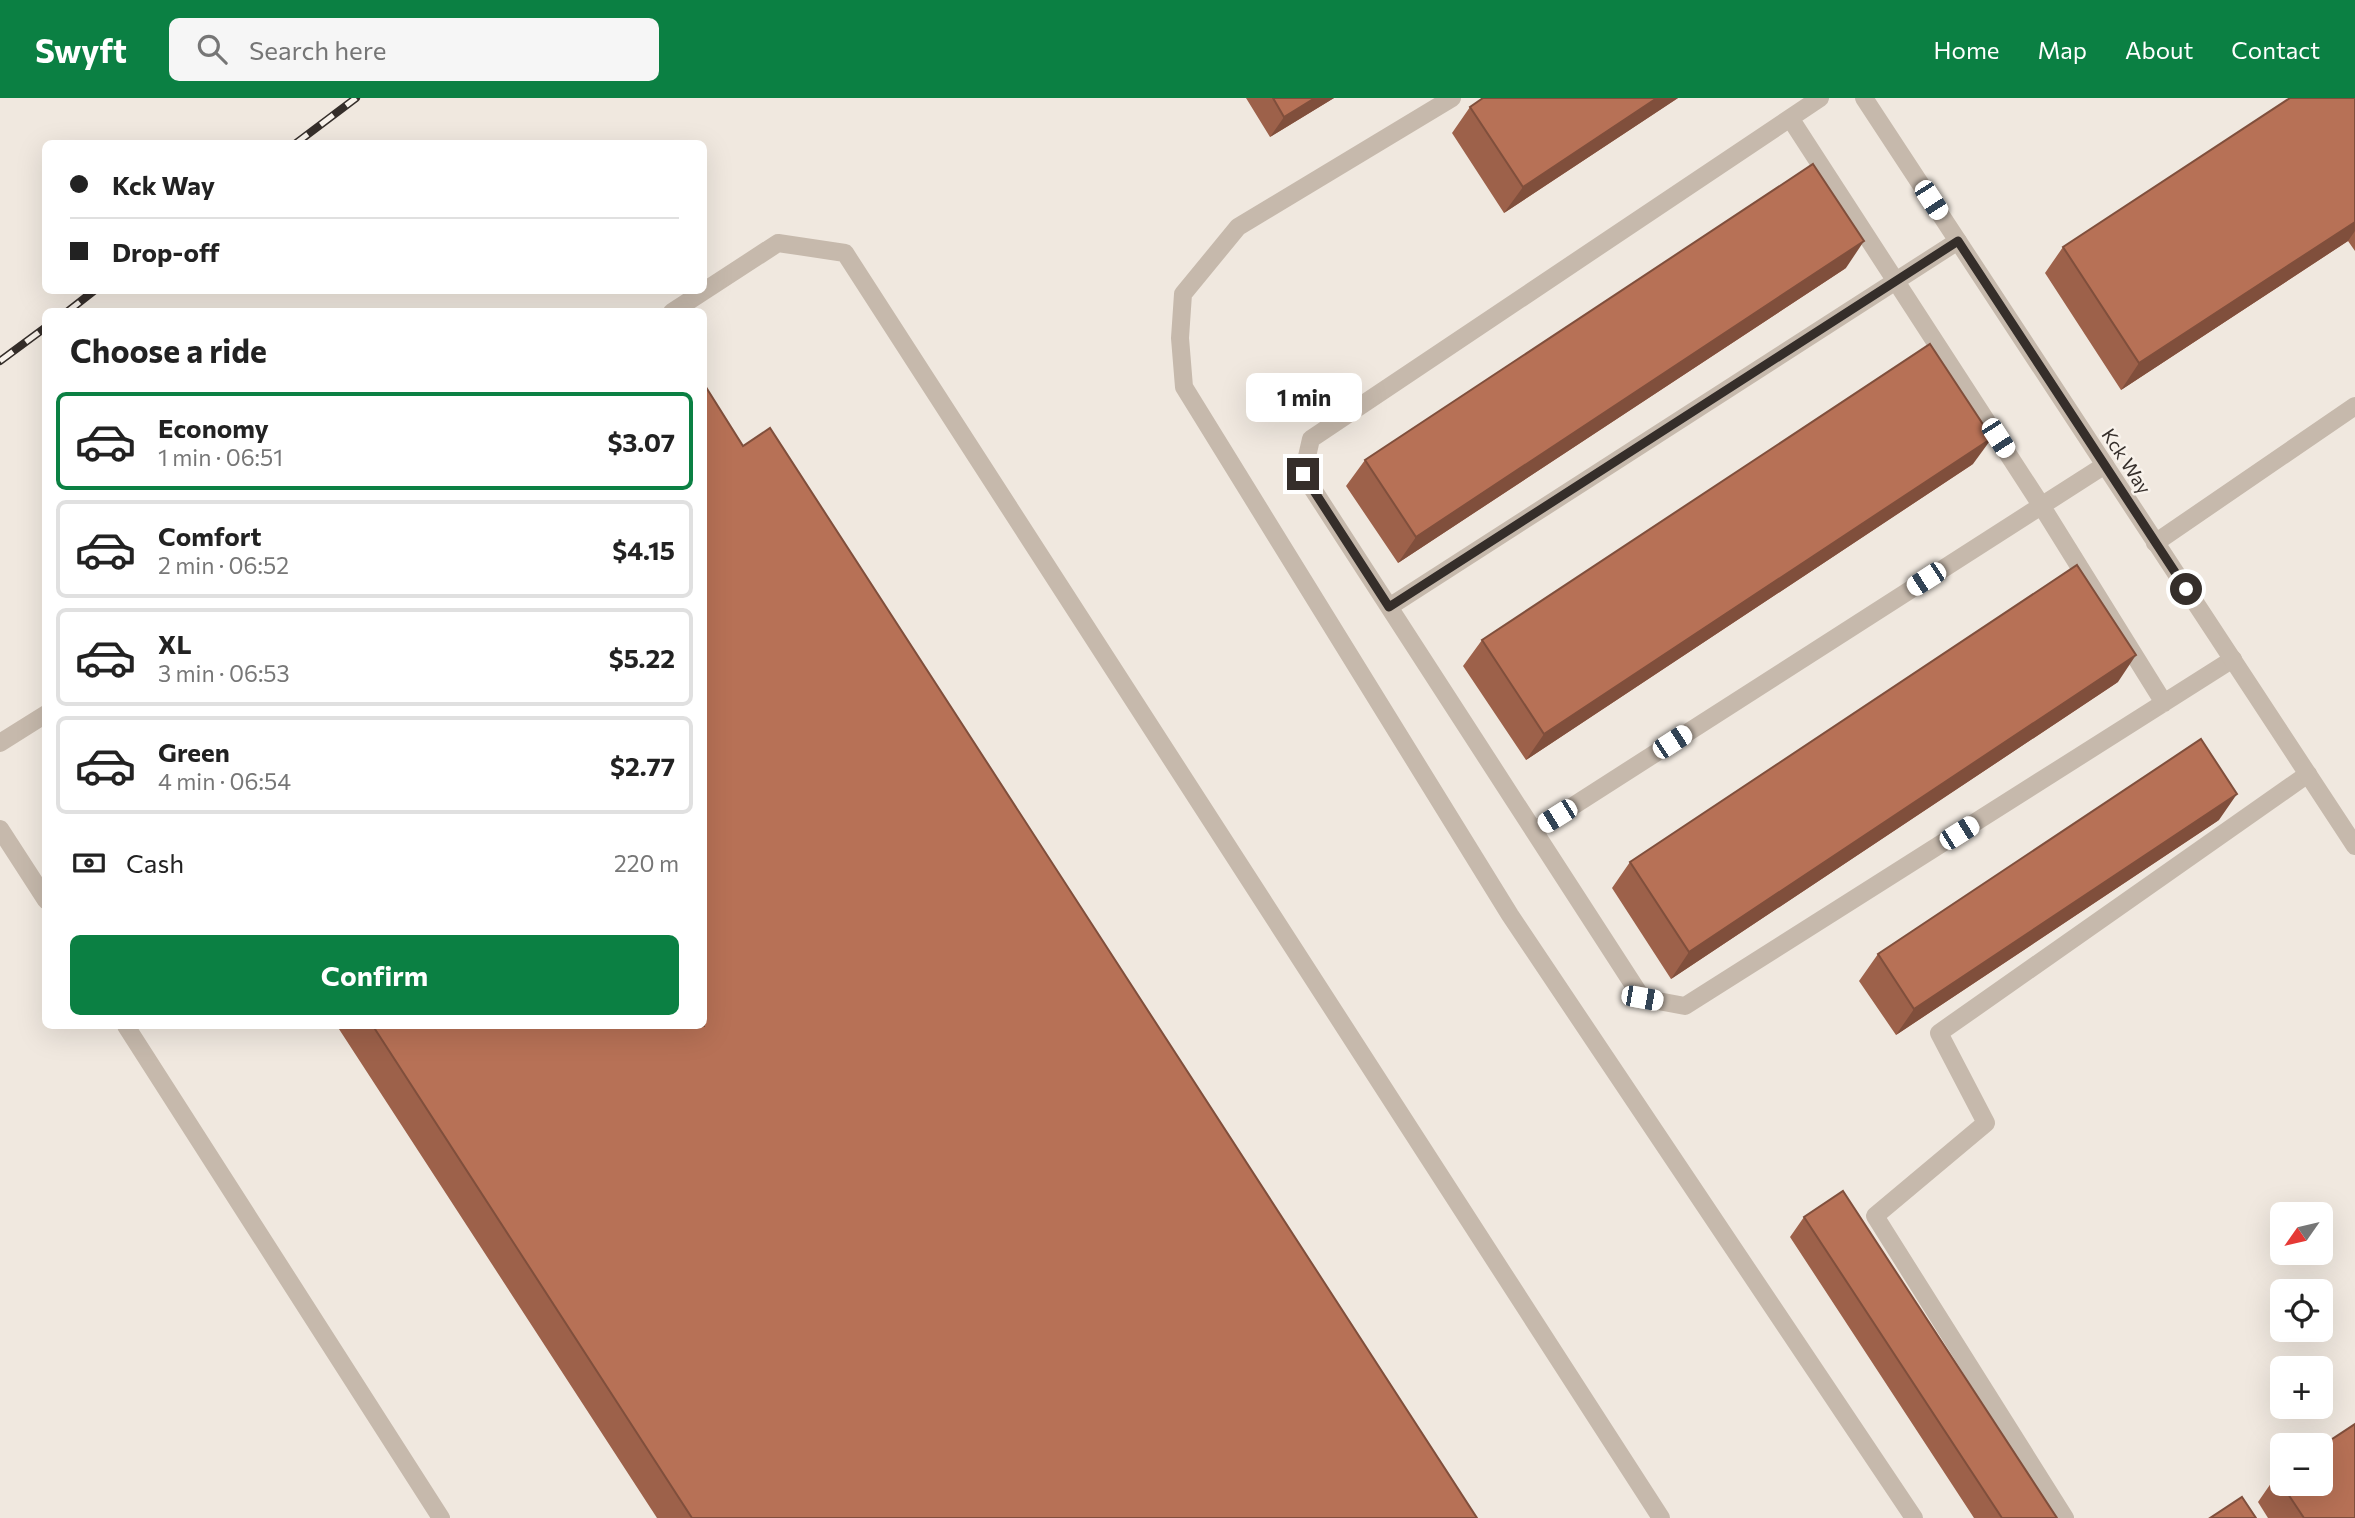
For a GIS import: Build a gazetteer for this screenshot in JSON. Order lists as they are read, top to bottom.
{
  "streets": {
    "street": ["Kck Way"]
  },
  "north": "bottom left",
  "page": {
    "header": "Swyft",
    "search": "Search here",
    "nav": [
      "Home",
      "Map",
      "About",
      "Contact"
    ],
    "banner": ["Kck Way", "Drop-off"],
    "heading": "Choose a ride",
    "bubble": "1 min",
    "list": [
      {
        "name": "Economy",
        "note": "1 min · 06:51",
        "value": "$3.07"
      },
      {
        "name": "Comfort",
        "note": "2 min · 06:52",
        "value": "$4.15"
      },
      {
        "name": "XL",
        "note": "3 min · 06:53",
        "value": "$5.22"
      },
      {
        "name": "Green",
        "note": "4 min · 06:54",
        "value": "$2.77"
      }
    ],
    "pay": ["Cash", "220 m"],
    "buttons": "Confirm",
    "map_buttons": ["+", "−"]
  }
}
